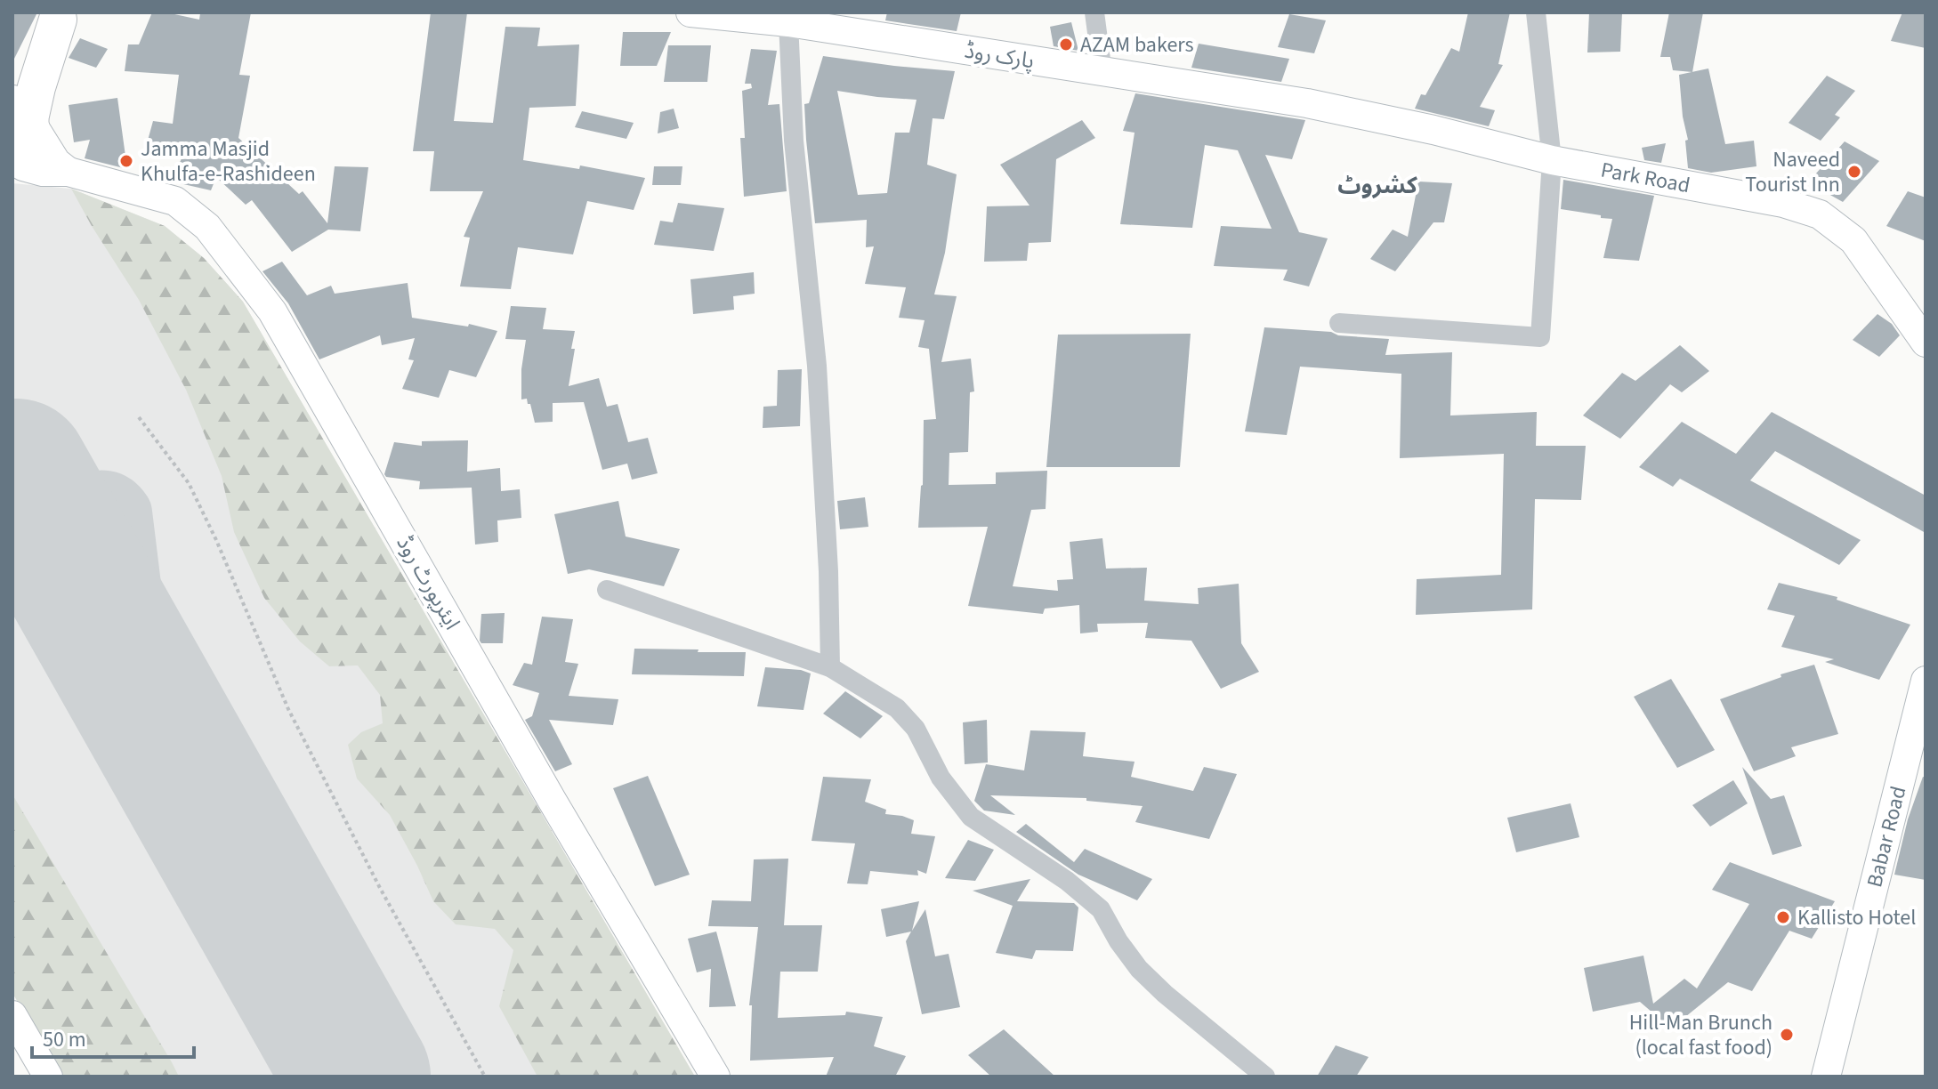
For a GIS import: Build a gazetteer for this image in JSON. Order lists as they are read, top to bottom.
{
  "streets": {
    "street": [
      "پارک روڈ",
      "Park Road",
      "ایئرپورٹ روڈ",
      "Babar Road"
    ]
  },
  "crossings": [
    ["پارک روڈ", "Park Road"]
  ],
  "districts": ["کشروٹ"],
  "places": [
    "AZAM bakers",
    "Jamma Masjid Khulfa-e-Rashideen",
    "Naveed Tourist Inn",
    "Kallisto Hotel",
    "Hill-Man Brunch (local fast food)"
  ],
  "scale_bar": "50 m"
}
